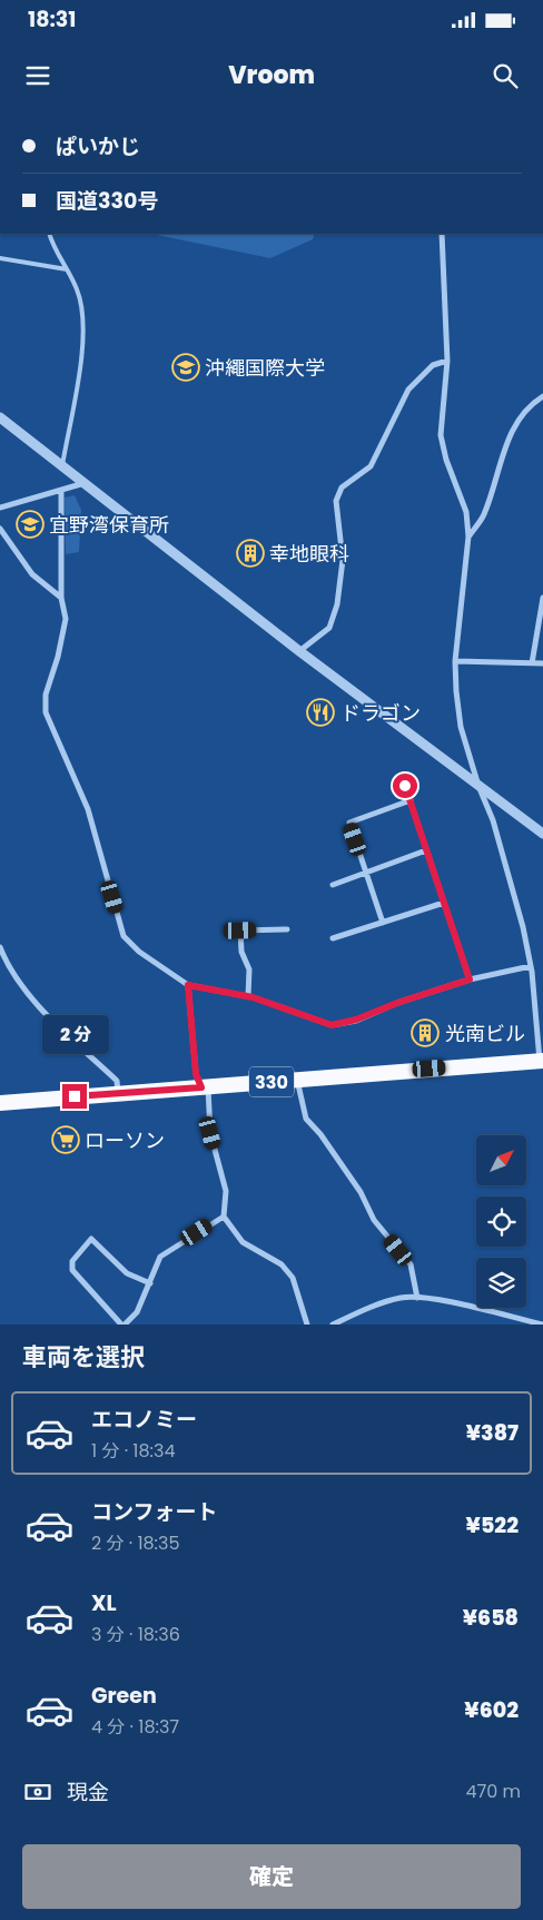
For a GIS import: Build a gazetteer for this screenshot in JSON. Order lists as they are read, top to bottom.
{
  "streets": {
    "highway": ["330"]
  },
  "places": {
    "school or university": ["沖繩国際大学", "宜野湾保育所"],
    "building": ["幸地眼科", "光南ビル"],
    "restaurant": ["ドラゴン"],
    "supermarket": ["ローソン"]
  },
  "north": "top right",
  "page": {
    "status": "18:31",
    "header": "Vroom",
    "banner": ["ぱいかじ", "国道330号"],
    "bubble": "2 分",
    "heading": "車両を選択",
    "list": [
      {
        "name": "エコノミー",
        "note": "1 分 · 18:34",
        "value": "¥387"
      },
      {
        "name": "コンフォート",
        "note": "2 分 · 18:35",
        "value": "¥522"
      },
      {
        "name": "XL",
        "note": "3 分 · 18:36",
        "value": "¥658"
      },
      {
        "name": "Green",
        "note": "4 分 · 18:37",
        "value": "¥602"
      }
    ],
    "pay": ["現金", "470 m"],
    "buttons": "確定"
  }
}
